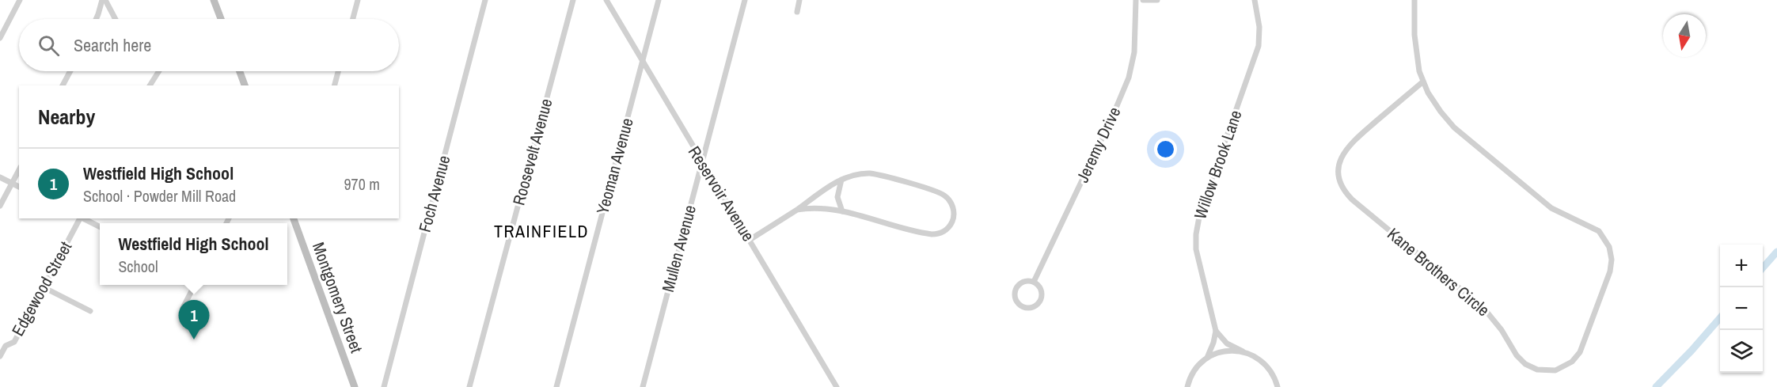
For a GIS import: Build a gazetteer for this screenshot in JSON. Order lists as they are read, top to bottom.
{
  "streets": {
    "main road": ["Montgomery Street"],
    "street": [
      "Jeremy Drive",
      "Roosevelt Avenue",
      "Willow Brook Lane",
      "Yeoman Avenue",
      "Foch Avenue",
      "Reservoir Avenue",
      "Mullen Avenue",
      "Kane Brothers Circle",
      "Edgewood Street"
    ]
  },
  "crossings": [
    ["Yeoman Avenue", "Reservoir Avenue"],
    ["Reservoir Avenue", "Mullen Avenue"]
  ],
  "districts": ["TRAINFIELD"],
  "north": "bottom",
  "page": {
    "search": "Search here",
    "heading": "Nearby",
    "list": [
      {
        "mark": "1",
        "name": "Westfield High School",
        "note": "School · Powder Mill Road",
        "value": "970 m"
      }
    ],
    "popup": ["Westfield High School", "School"],
    "map_buttons": ["+", "−"],
    "pins": "1"
  }
}
